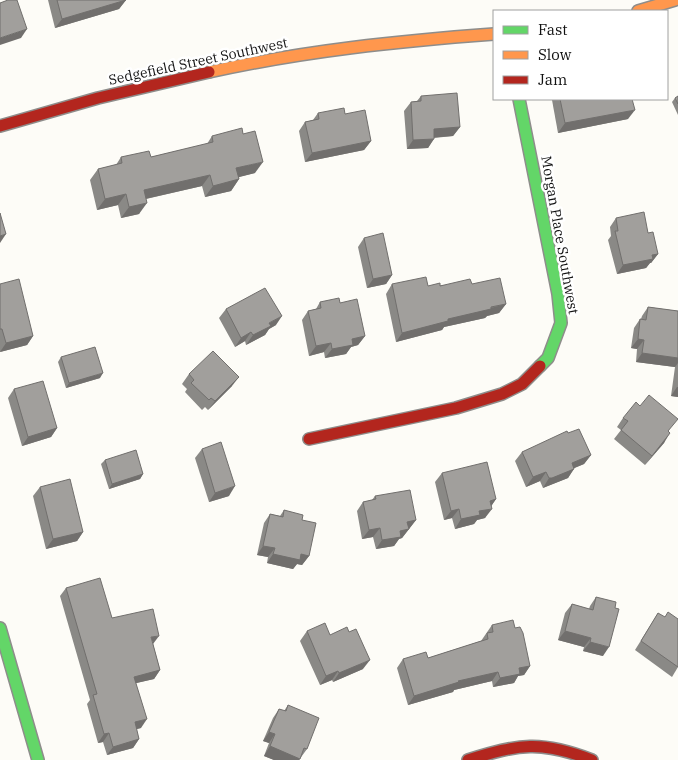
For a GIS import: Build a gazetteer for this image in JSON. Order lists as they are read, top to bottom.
{
  "streets": {
    "street": ["Sedgefield Street Southwest", "Morgan Place Southwest"]
  },
  "legend": ["Fast", "Slow", "Jam"]
}
